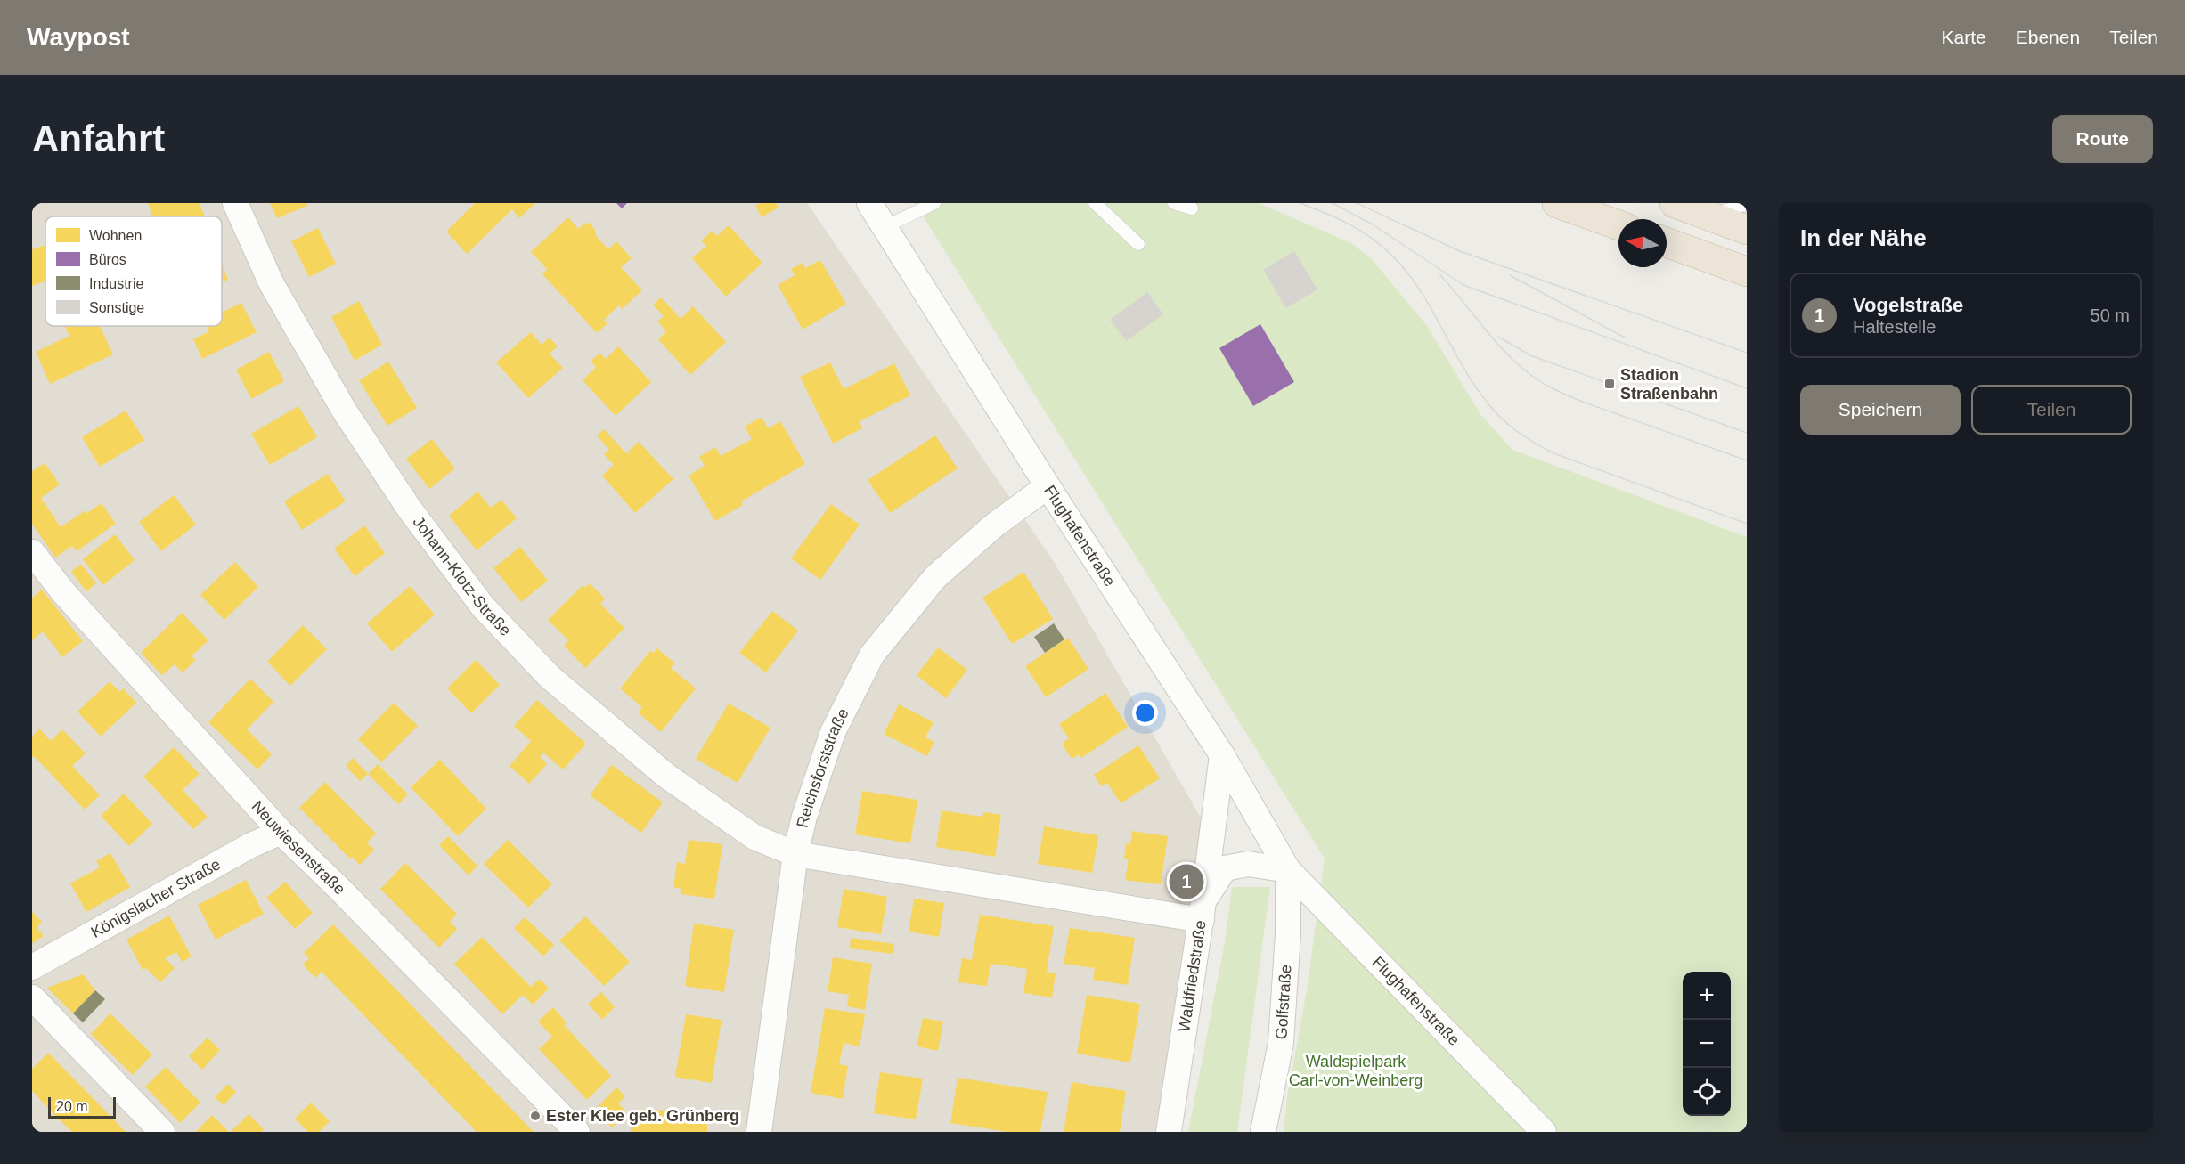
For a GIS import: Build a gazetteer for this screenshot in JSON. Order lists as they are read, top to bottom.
{
  "streets": {
    "street": [
      "Flughafenstraße",
      "Johann-Klotz-Straße",
      "Reichsforststraße",
      "Neuwiesenstraße",
      "Königslacher Straße",
      "Waldfriedstraße",
      "Golfstraße"
    ]
  },
  "crossings": [
    ["Flughafenstraße", "Reichsforststraße"],
    ["Flughafenstraße", "Waldfriedstraße"],
    ["Flughafenstraße", "Golfstraße"],
    ["Johann-Klotz-Straße", "Reichsforststraße"],
    ["Johann-Klotz-Straße", "Waldfriedstraße"],
    ["Neuwiesenstraße", "Königslacher Straße"]
  ],
  "parks": ["Waldspielpark Carl-von-Weinberg"],
  "places": {
    "transit": ["Stadion Straßenbahn"],
    "other": ["Ester Klee geb. Grünberg"]
  },
  "legend": [
    "Wohnen",
    "Büros",
    "Industrie",
    "Sonstige"
  ],
  "scale_bar": "20 m",
  "north": "left",
  "page": {
    "header": "Waypost",
    "nav": ["Karte", "Ebenen", "Teilen"],
    "buttons": [
      "Route",
      ["Speichern", "Teilen"]
    ],
    "title": "Anfahrt",
    "heading": "In der Nähe",
    "list": [
      {
        "mark": "1",
        "name": "Vogelstraße",
        "note": "Haltestelle",
        "value": "50 m"
      }
    ],
    "pins": "1",
    "map_buttons": ["+", "−"],
    "scale": "20 m"
  }
}
